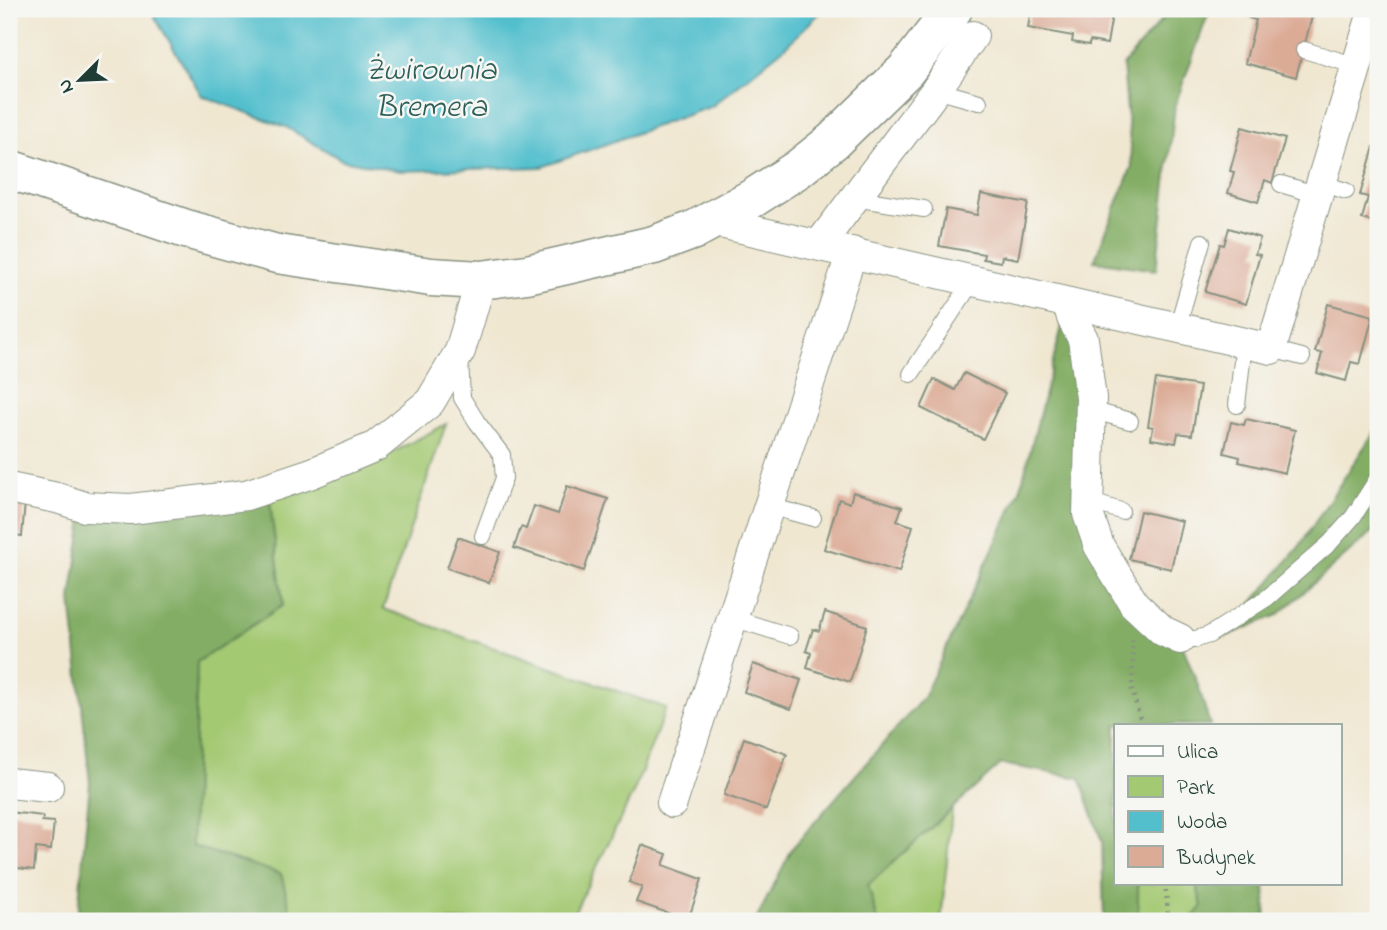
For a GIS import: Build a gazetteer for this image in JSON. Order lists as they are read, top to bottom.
{
  "water": ["Żwirownia Bremera"],
  "legend": [
    "Ulica",
    "Park",
    "Woda",
    "Budynek"
  ],
  "north": "bottom left"
}
